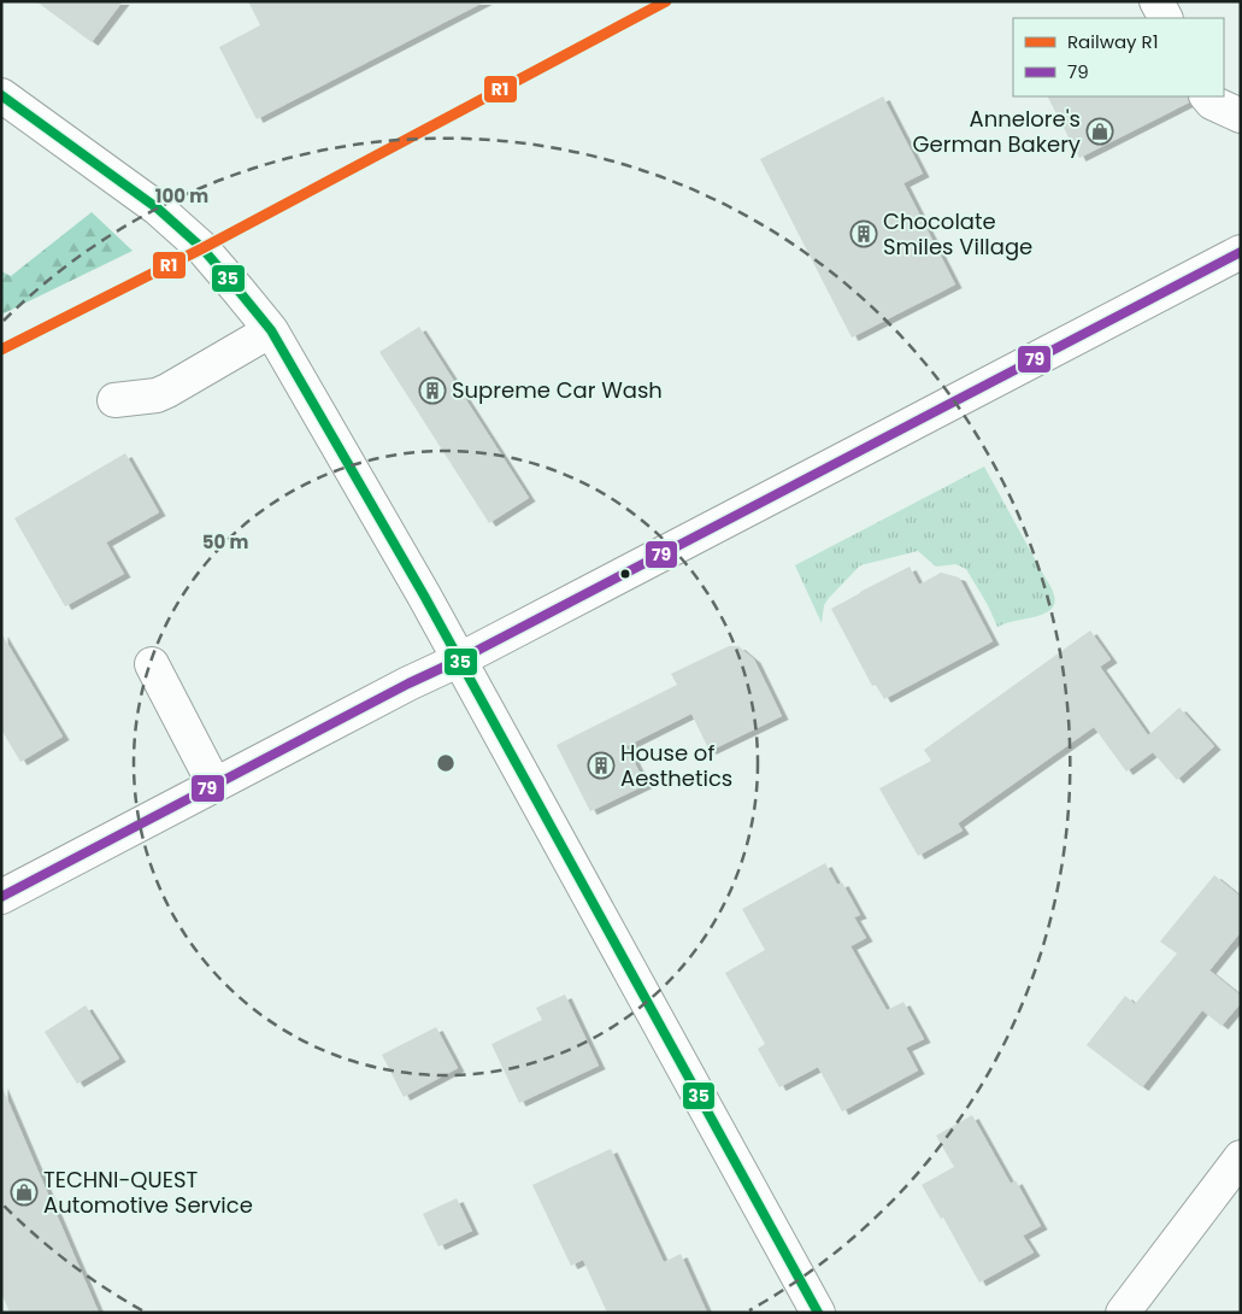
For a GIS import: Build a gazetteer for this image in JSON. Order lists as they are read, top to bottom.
{
  "places": {
    "shop": ["Annelore's German Bakery", "TECHNI-QUEST Automotive Service"],
    "building": ["Chocolate Smiles Village", "Supreme Car Wash", "House of Aesthetics"]
  },
  "lines": ["rail line R1", "transit line 35", "transit line 79"],
  "legend": ["Railway R1", "79"],
  "rings": ["100 m", "50 m"]
}
